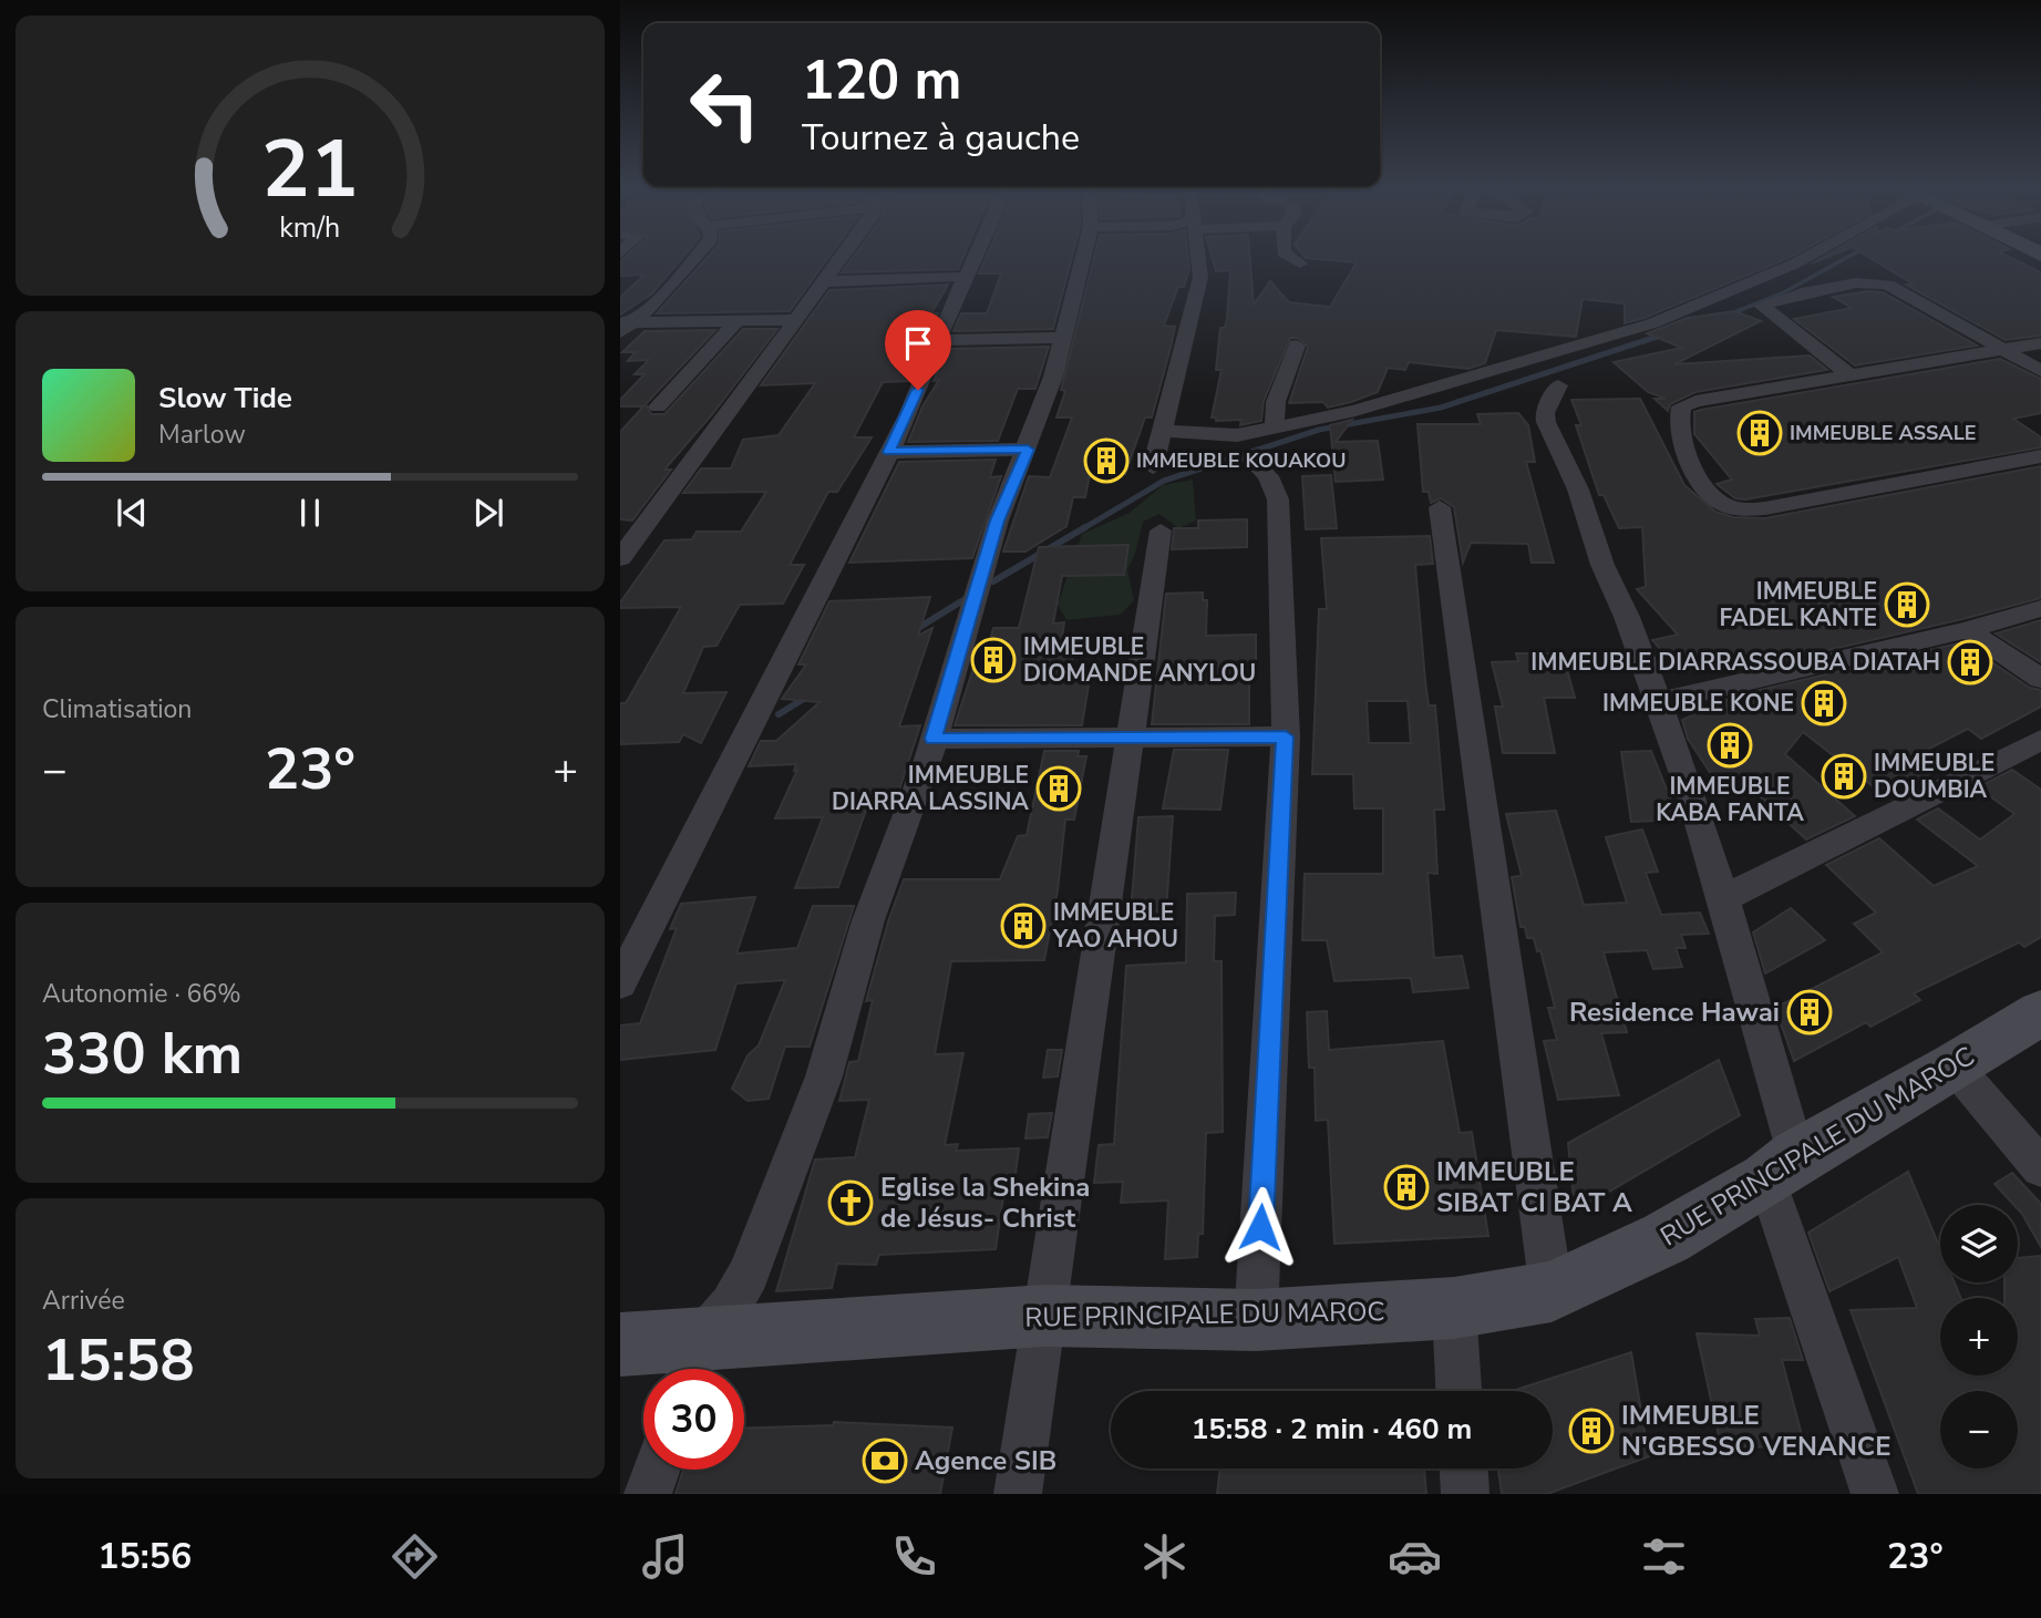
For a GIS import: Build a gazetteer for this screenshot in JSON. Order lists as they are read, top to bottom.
{
  "streets": {
    "street": ["RUE PRINCIPALE DU MAROC"]
  },
  "places": {
    "building": [
      "IMMEUBLE ASSALE",
      "IMMEUBLE KOUAKOU",
      "IMMEUBLE FADEL KANTE",
      "IMMEUBLE DIOMANDE ANYLOU",
      "IMMEUBLE DIARRASSOUBA DIATAH",
      "IMMEUBLE KONE",
      "IMMEUBLE KABA FANTA",
      "IMMEUBLE DOUMBIA",
      "IMMEUBLE DIARRA LASSINA",
      "IMMEUBLE YAO AHOU",
      "Residence Hawai",
      "IMMEUBLE SIBAT CI BAT A",
      "IMMEUBLE N'GBESSO VENANCE"
    ],
    "church": ["Eglise la Shekina de Jésus- Christ"],
    "bank": ["Agence SIB"]
  },
  "page": {
    "turn": ["120 m", "Tournez à gauche"],
    "song": ["Slow Tide", "Marlow"],
    "tile": [
      "Climatisation",
      ["Autonomie · 66%", "330 km"],
      ["Arrivée", "15:58"]
    ],
    "heat": ["−", "23°", "+"],
    "map_buttons": ["+", "−"],
    "limit": "30",
    "trip": "15:58 · 2 min · 460 m",
    "tabs": ["15:56", "23°"],
    "gauge": ["21", "km/h"]
  }
}
